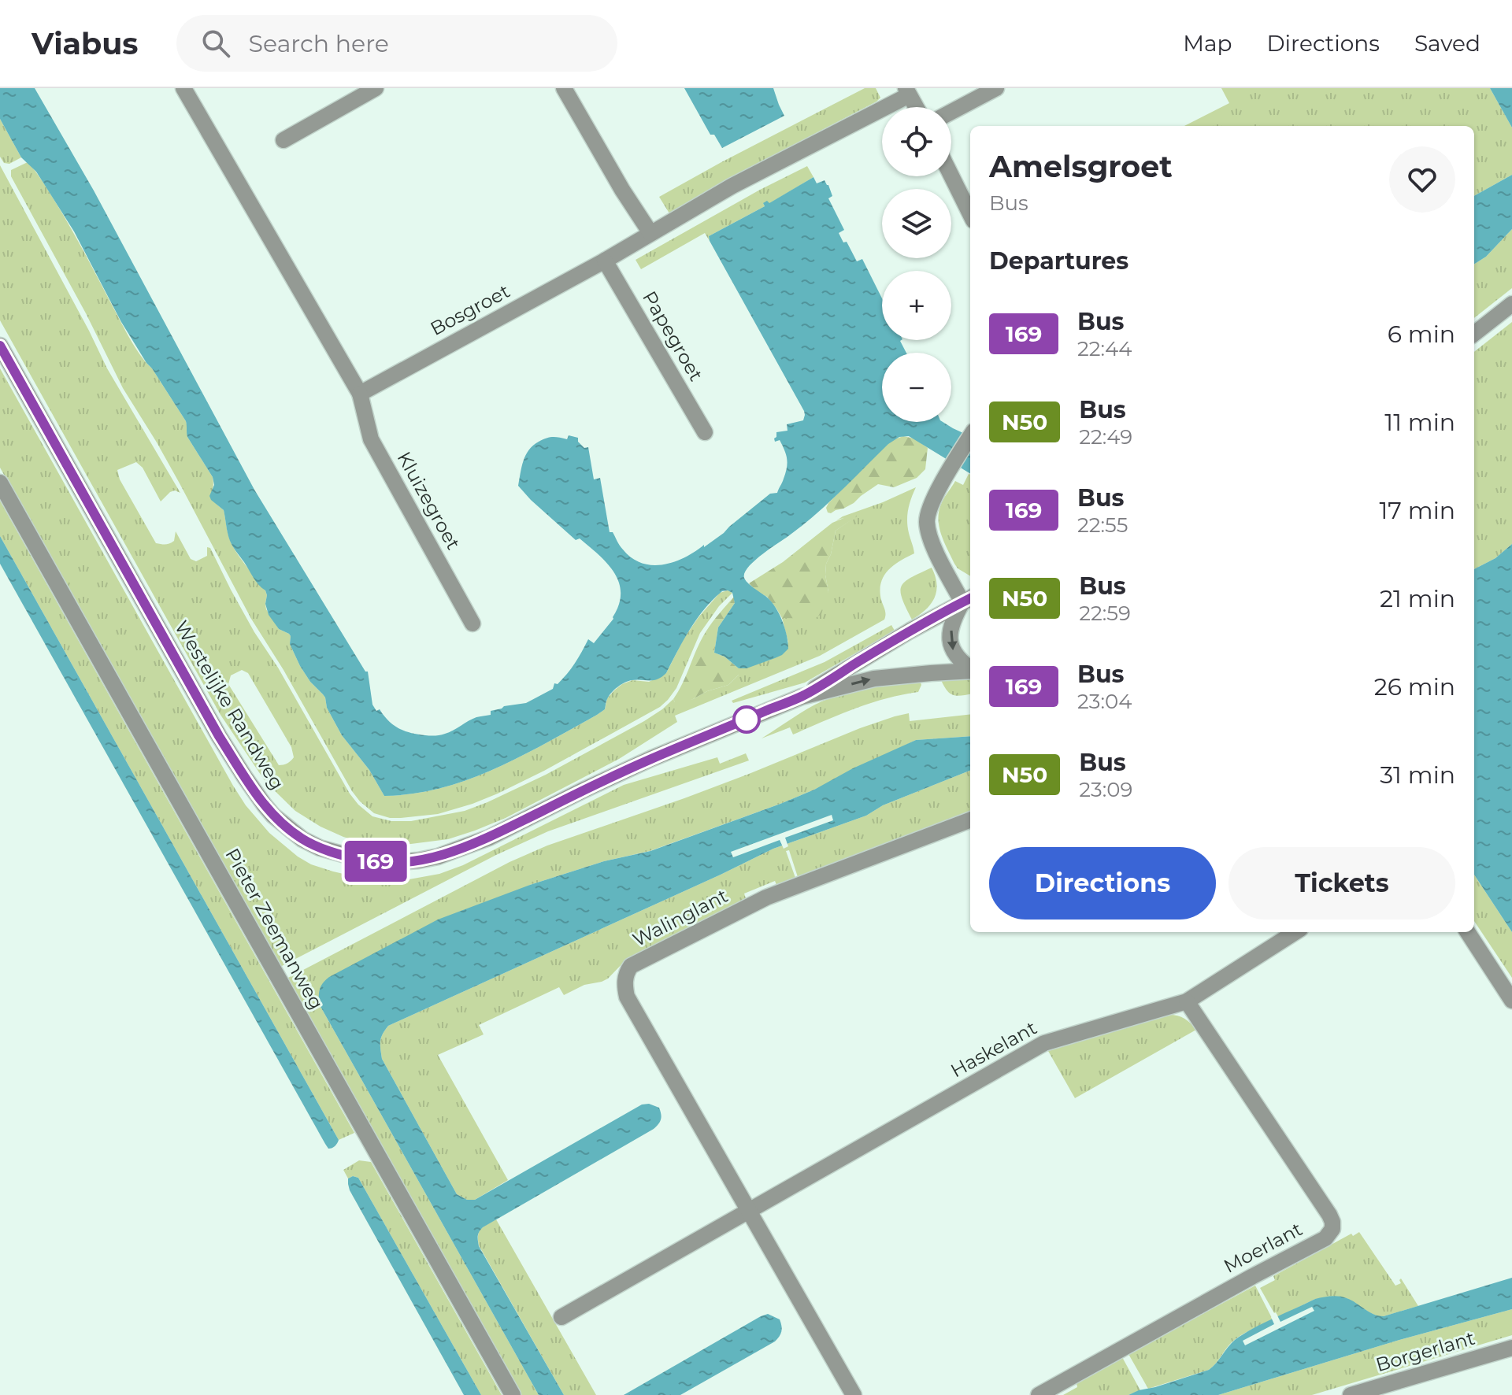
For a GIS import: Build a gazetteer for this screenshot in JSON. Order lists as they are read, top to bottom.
{
  "streets": {
    "street": [
      "Bosgroet",
      "Papegroet",
      "Kluizegroet",
      "Westelijke Randweg",
      "Walinglant",
      "Pieter Zeemanweg",
      "Haskelant",
      "Moerlant",
      "Borgerlant"
    ]
  },
  "crossings": [
    ["Bosgroet", "Papegroet"],
    ["Bosgroet", "Kluizegroet"],
    ["Walinglant", "Haskelant"],
    ["Haskelant", "Moerlant"]
  ],
  "lines": ["bus line 169"],
  "page": {
    "header": "Viabus",
    "search": "Search here",
    "nav": ["Map", "Directions", "Saved"],
    "on_map": "169",
    "map_buttons": ["+", "−"],
    "heading": [
      ["Amelsgroet", "Bus"],
      "Departures"
    ],
    "list": [
      {
        "mark": "169",
        "name": "Bus",
        "note": "22:44",
        "value": "6 min"
      },
      {
        "mark": "N50",
        "name": "Bus",
        "note": "22:49",
        "value": "11 min"
      },
      {
        "mark": "169",
        "name": "Bus",
        "note": "22:55",
        "value": "17 min"
      },
      {
        "mark": "N50",
        "name": "Bus",
        "note": "22:59",
        "value": "21 min"
      },
      {
        "mark": "169",
        "name": "Bus",
        "note": "23:04",
        "value": "26 min"
      },
      {
        "mark": "N50",
        "name": "Bus",
        "note": "23:09",
        "value": "31 min"
      }
    ],
    "buttons": ["Directions", "Tickets"]
  }
}
